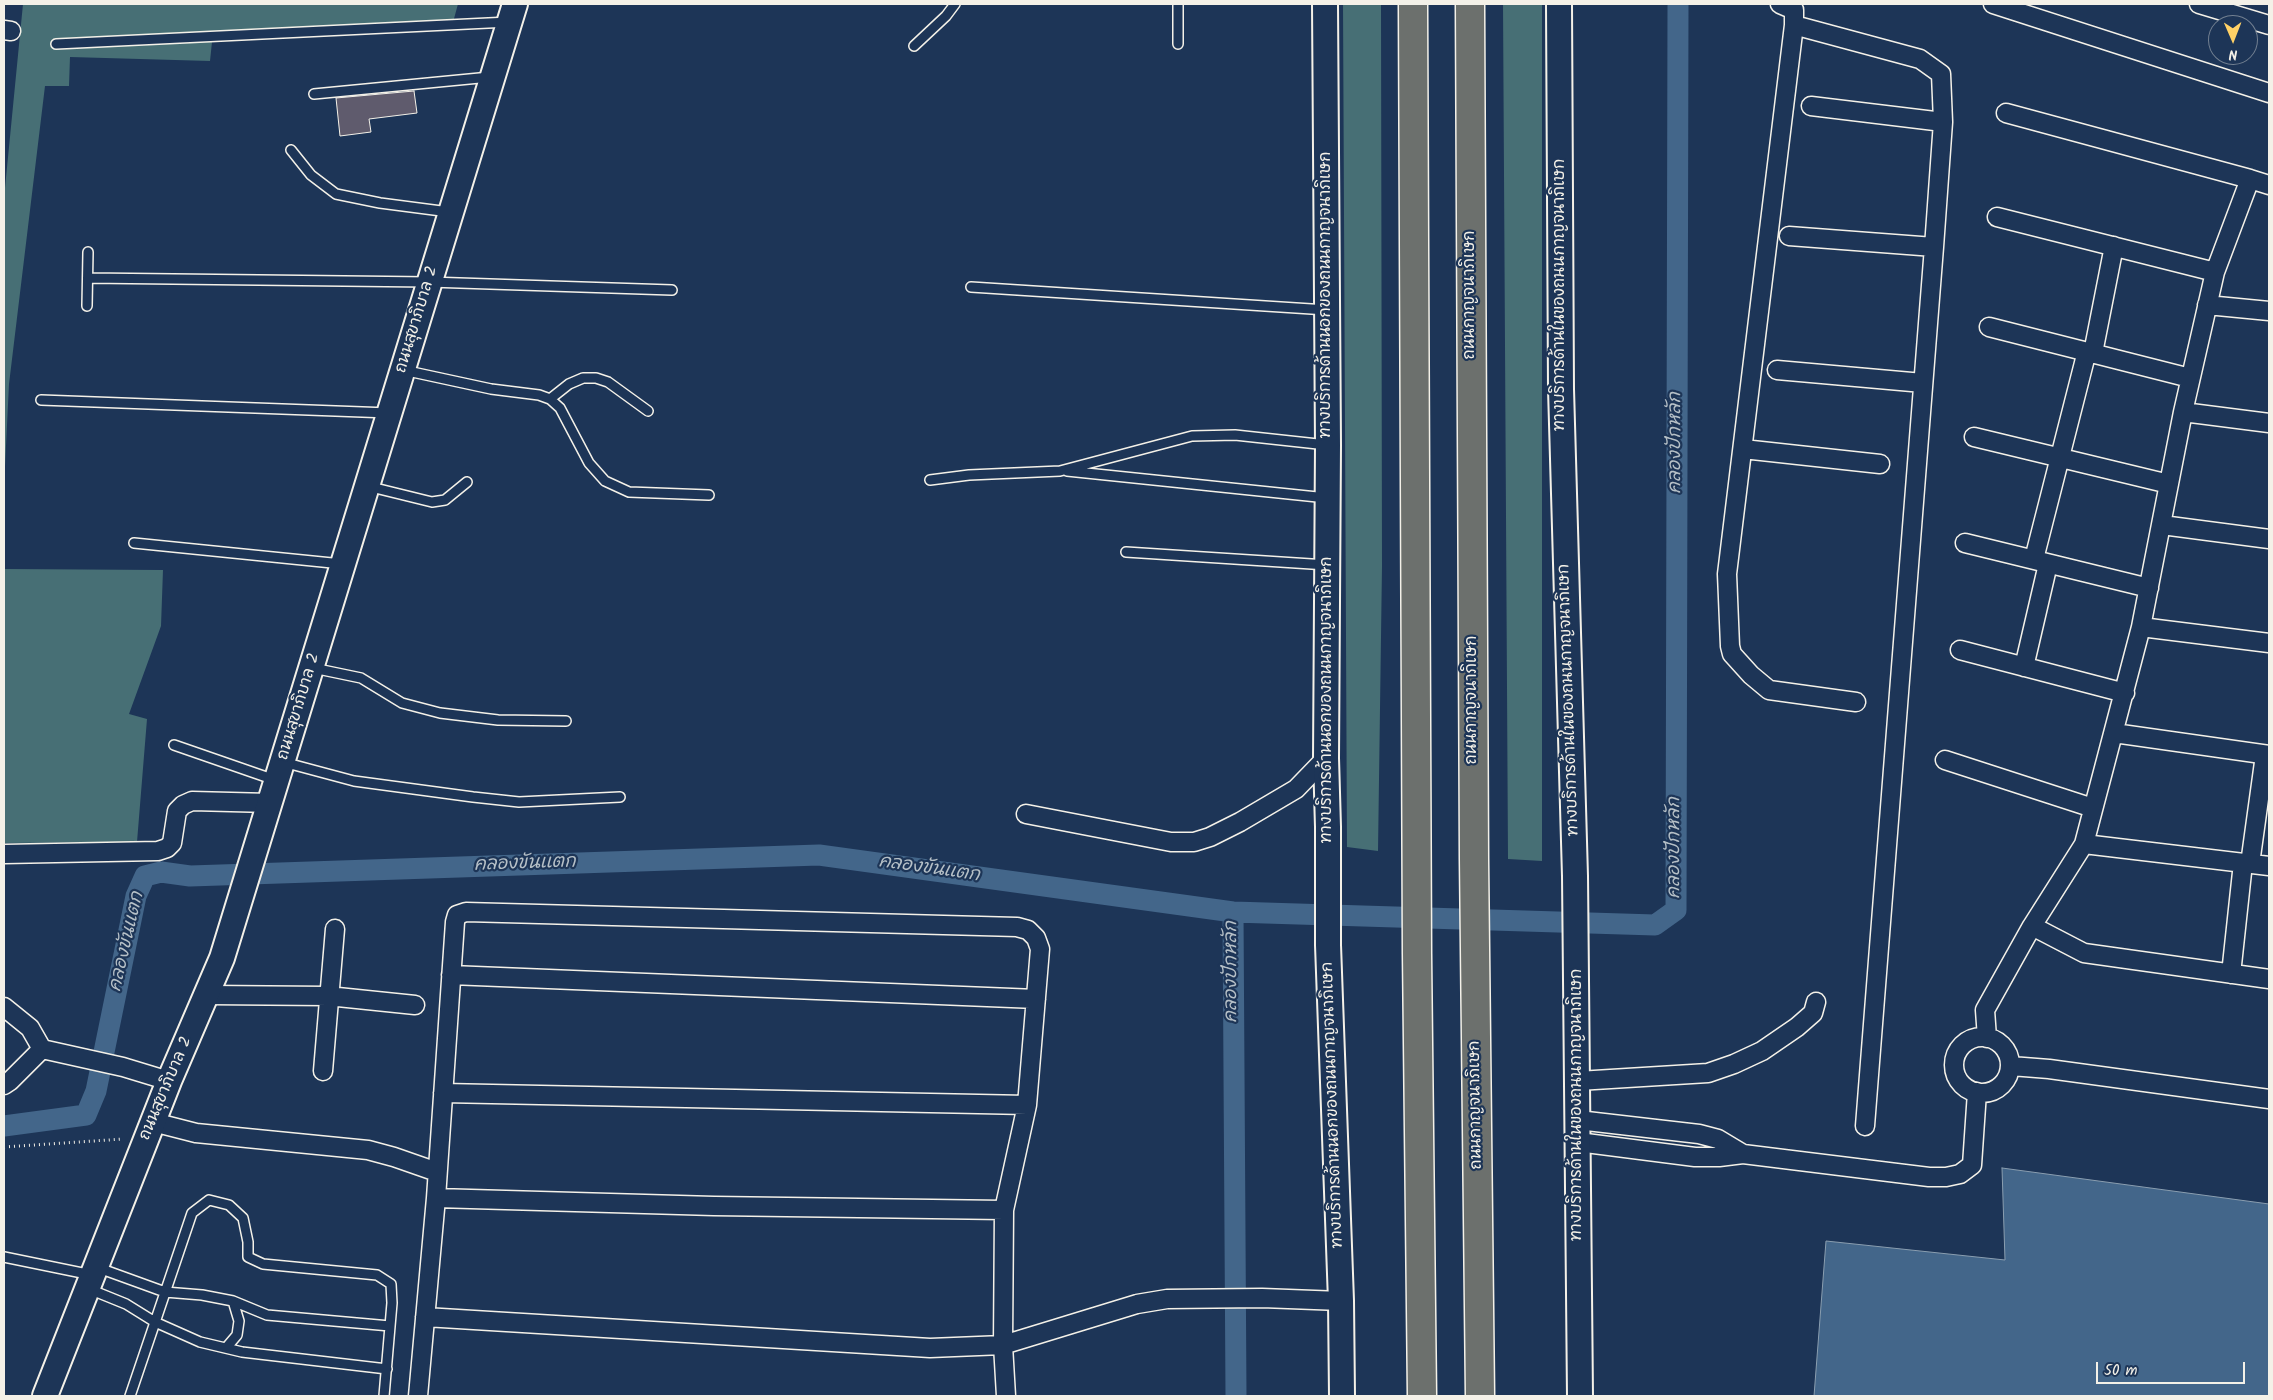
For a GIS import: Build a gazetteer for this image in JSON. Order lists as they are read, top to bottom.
{
  "streets": {
    "highway": ["ถนนกาญจนาภิเษก"],
    "main road": ["ทางบริการด้านนอกของถนนกาญจนาภิเษก", "ทางบริการด้านในของถนนกาญจนาภิเษก", "ถนนสุขาภิบาล 2"]
  },
  "water": ["คลองปักหลัก", "คลองขันแตก"],
  "scale_bar": "50 m",
  "north": "bottom"
}
